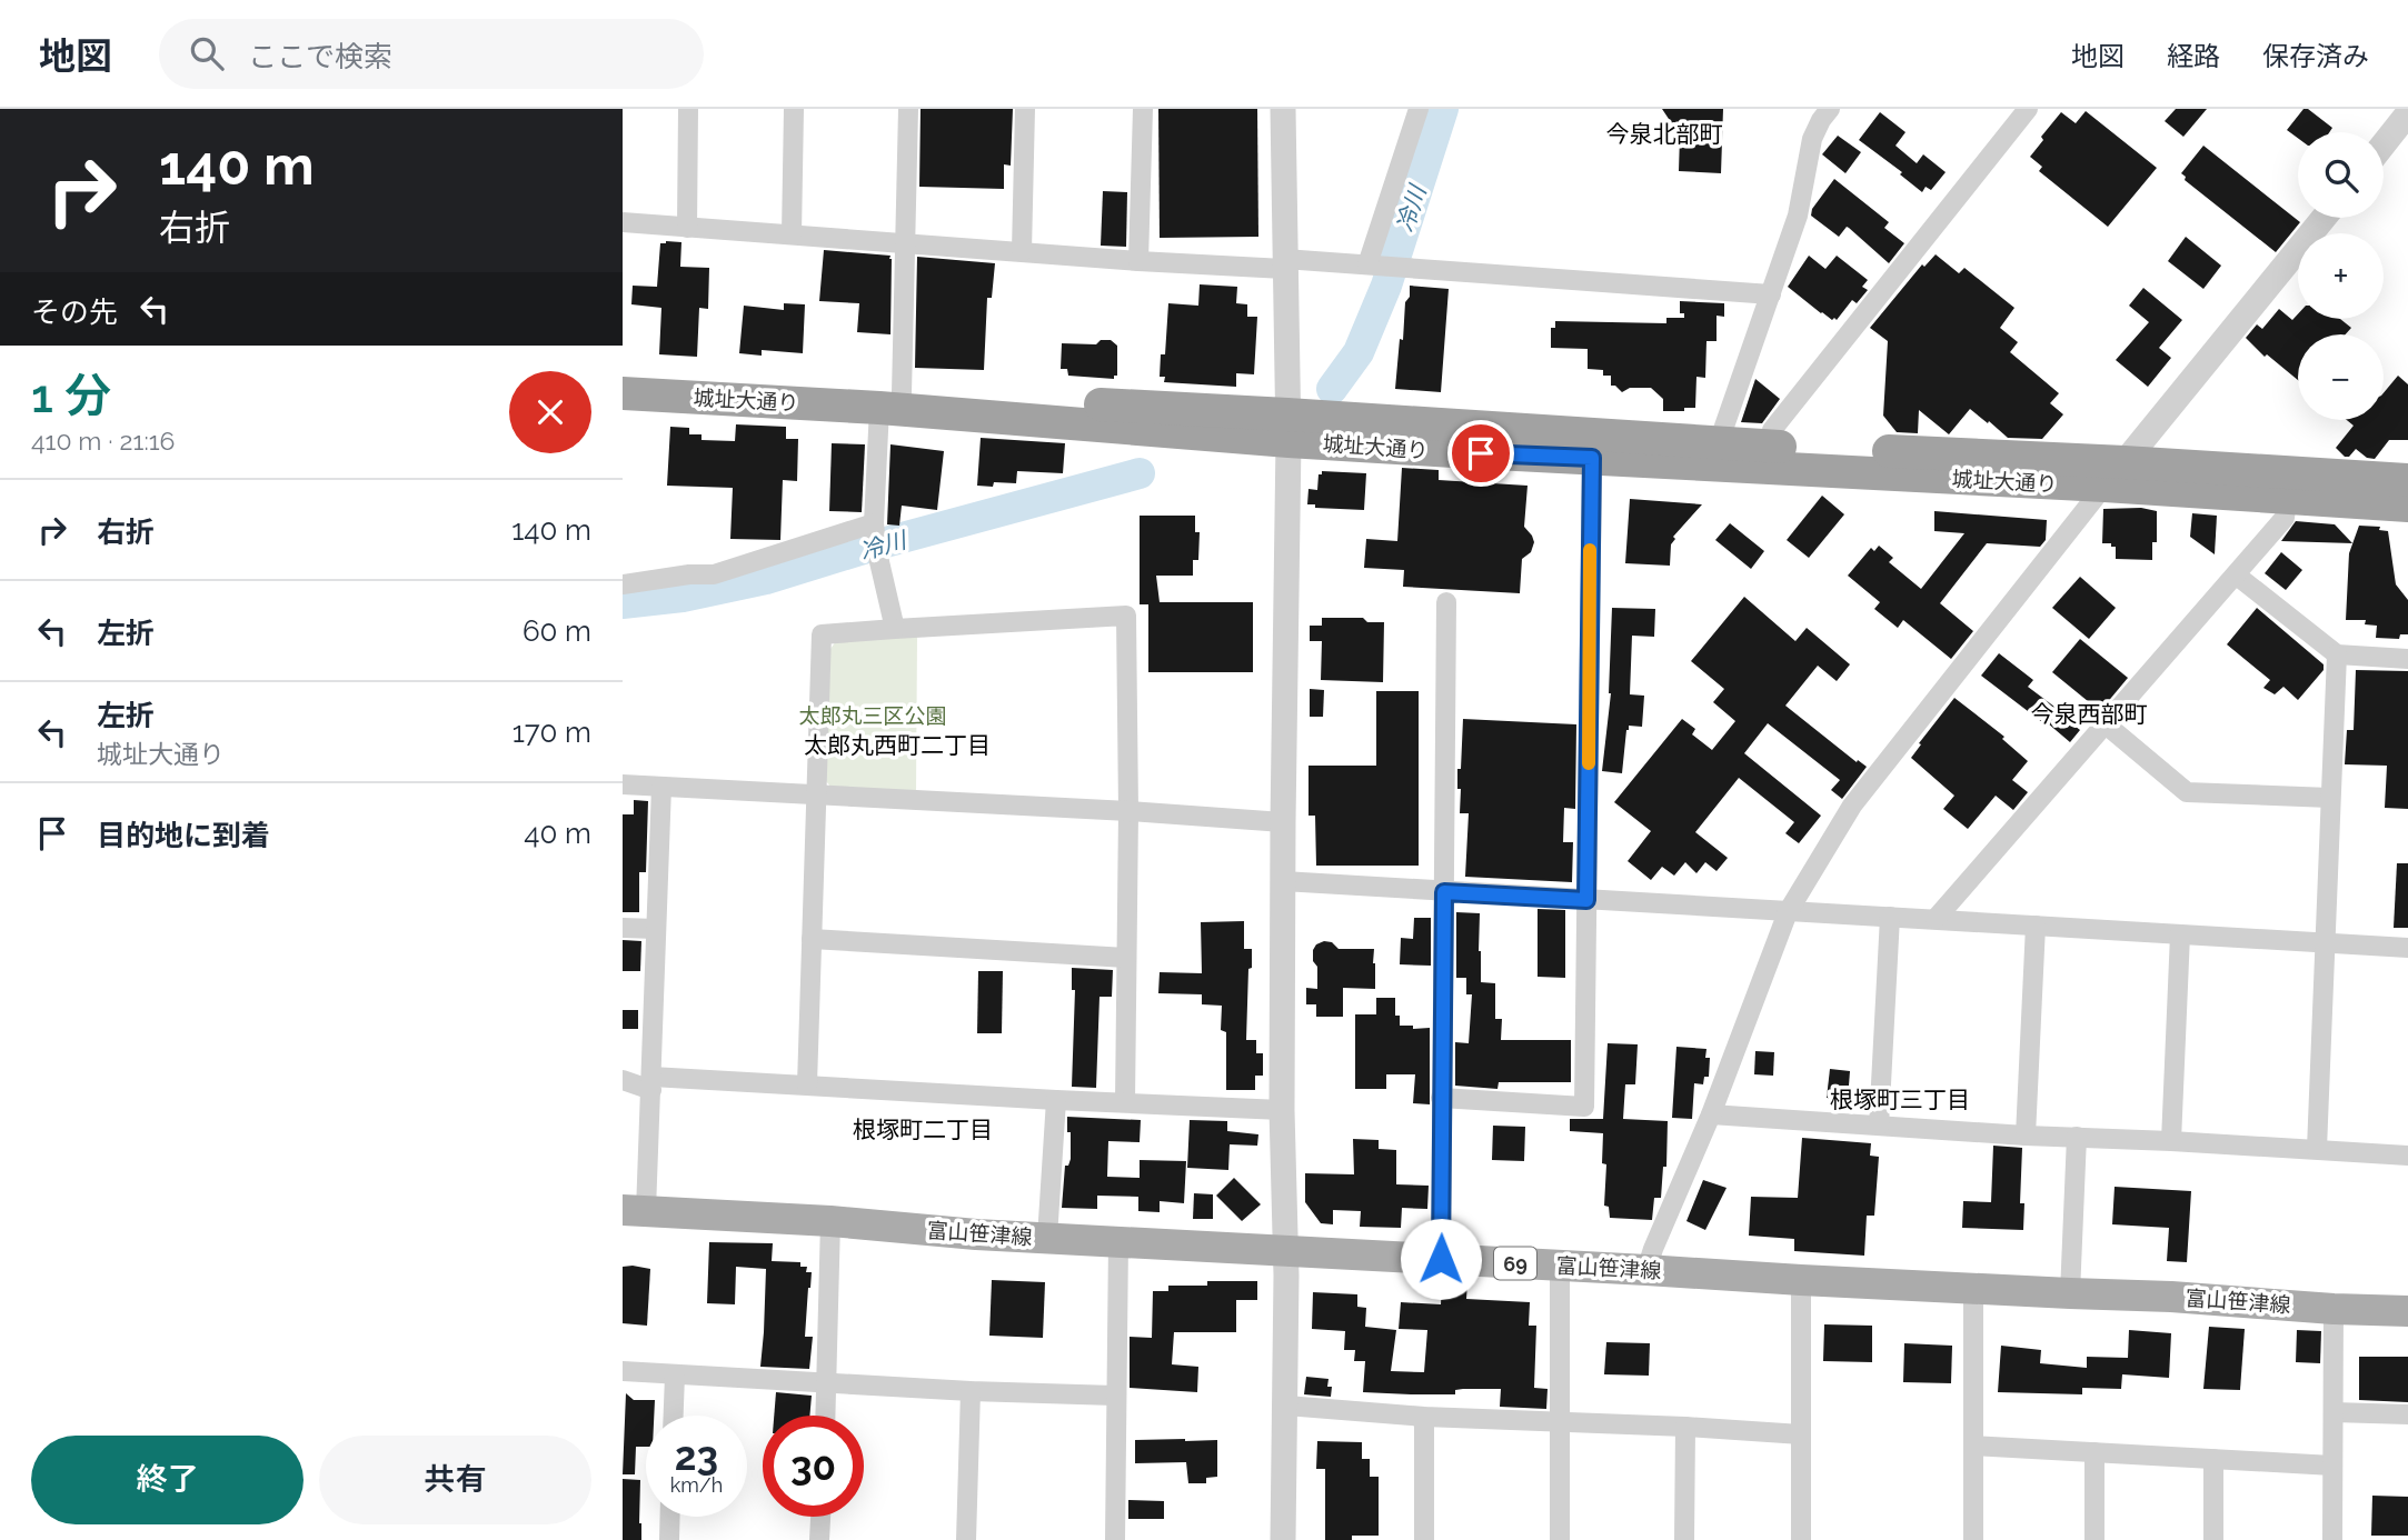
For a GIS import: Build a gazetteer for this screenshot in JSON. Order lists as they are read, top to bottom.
{
  "streets": {
    "highway": ["城址大通り"],
    "main road": ["富山笹津線", "69"]
  },
  "districts": [
    "今泉北部町",
    "今泉西部町",
    "太郎丸西町二丁目",
    "根塚町三丁目",
    "根塚町二丁目"
  ],
  "water": ["冷川"],
  "parks": ["太郎丸三区公園"],
  "page": {
    "header": "地図",
    "search": "ここで検索",
    "nav": ["地図", "経路", "保存済み"],
    "turn": ["140 m", "右折"],
    "map_buttons": ["+", "−"],
    "then": "その先",
    "heading": ["1 分", "410 m · 21:16"],
    "list": [
      {
        "name": "右折",
        "value": "140 m"
      },
      {
        "name": "左折",
        "value": "60 m"
      },
      {
        "name": "左折",
        "note": "城址大通り",
        "value": "170 m"
      },
      {
        "name": "目的地に到着",
        "value": "40 m"
      }
    ],
    "speed": "23 km/h",
    "limit": "30",
    "buttons": ["終了", "共有"]
  }
}
